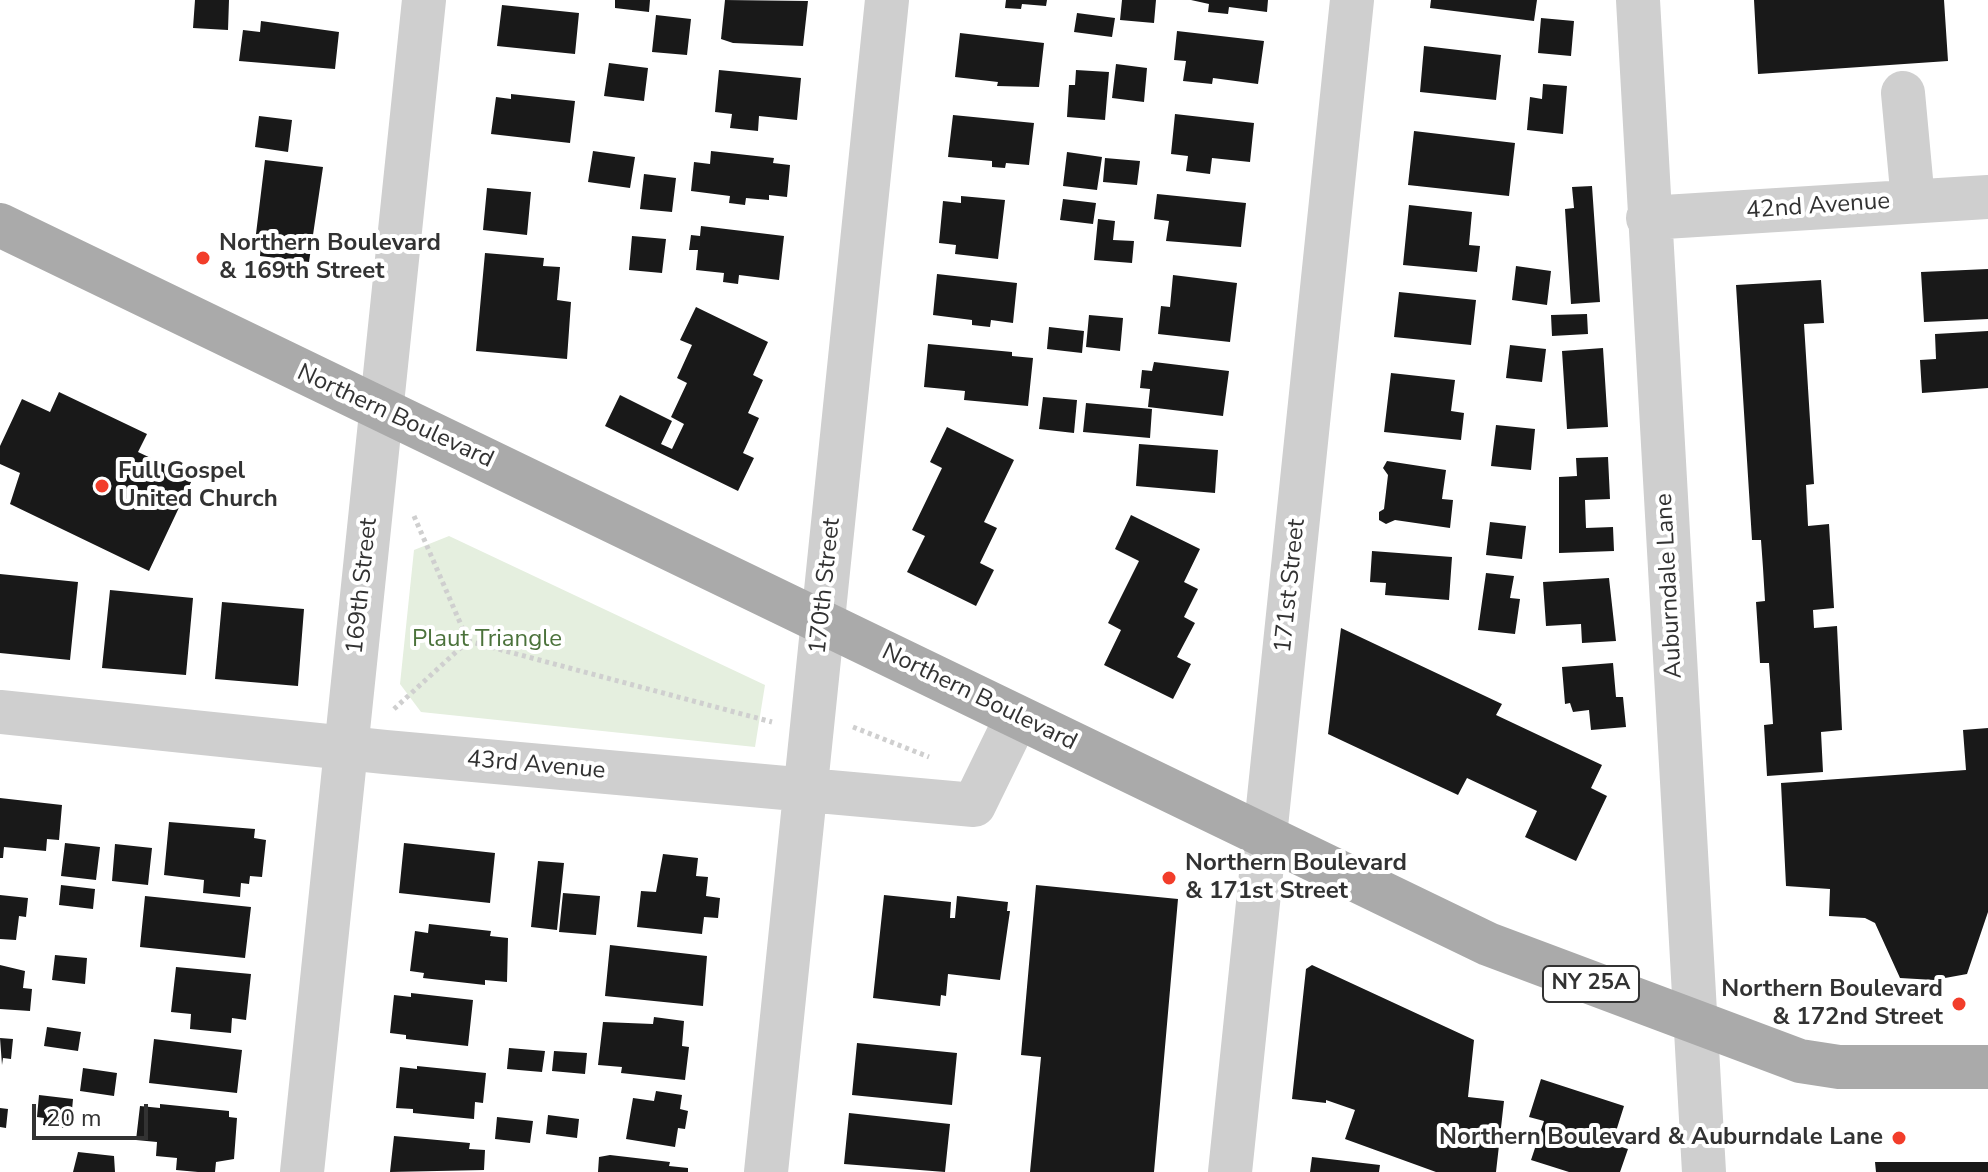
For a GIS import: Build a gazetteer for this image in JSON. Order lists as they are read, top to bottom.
{
  "streets": {
    "main road": ["Northern Boulevard", "NY 25A"],
    "street": [
      "42nd Avenue",
      "169th Street",
      "170th Street",
      "171st Street",
      "Auburndale Lane",
      "43rd Avenue"
    ]
  },
  "crossings": [
    ["42nd Avenue", "Auburndale Lane"],
    ["Northern Boulevard", "169th Street"],
    ["Northern Boulevard", "170th Street"],
    ["Northern Boulevard", "171st Street"],
    ["Northern Boulevard", "Auburndale Lane"],
    ["Northern Boulevard", "43rd Avenue"],
    ["169th Street", "43rd Avenue"],
    ["170th Street", "43rd Avenue"]
  ],
  "parks": ["Plaut Triangle"],
  "places": [
    "Northern Boulevard & 169th Street",
    "Full Gospel United Church",
    "Northern Boulevard & 171st Street",
    "Northern Boulevard & 172nd Street",
    "Northern Boulevard & Auburndale Lane"
  ],
  "scale_bar": "20 m"
}
